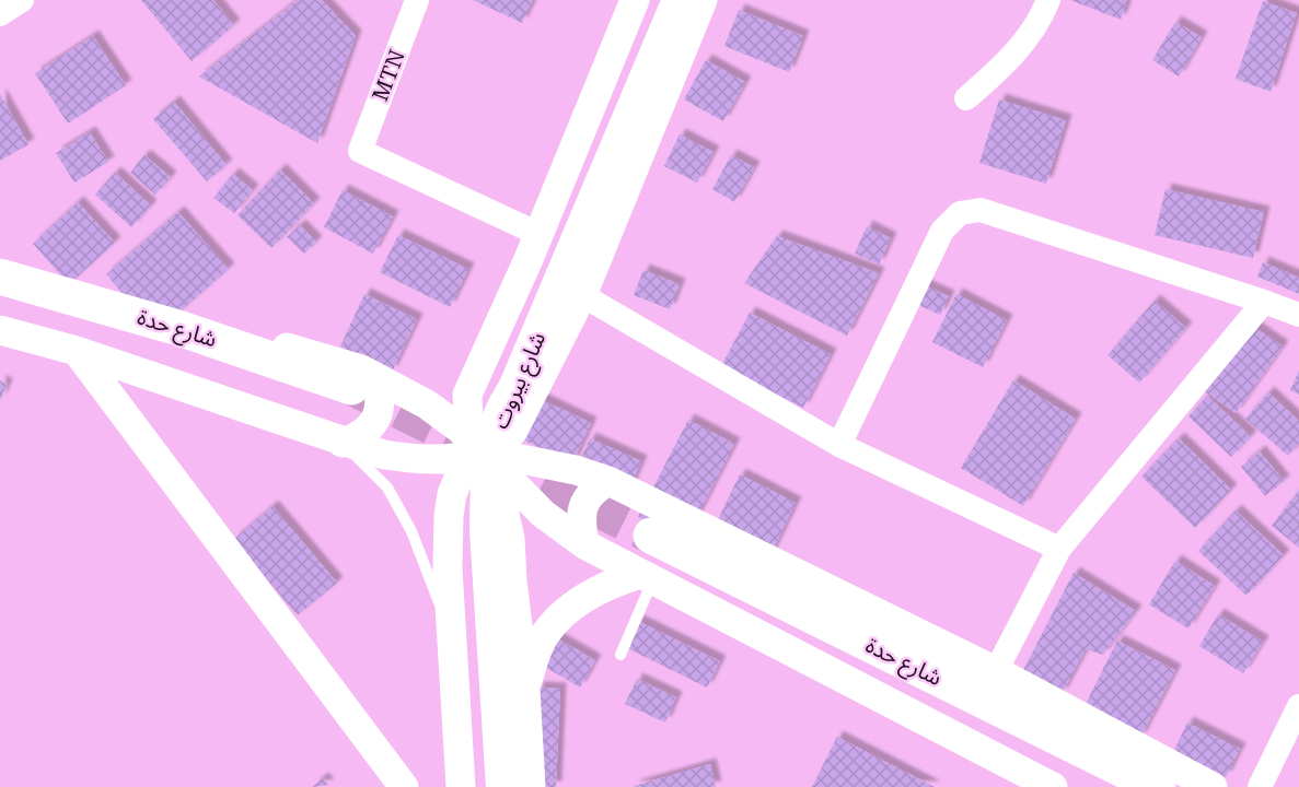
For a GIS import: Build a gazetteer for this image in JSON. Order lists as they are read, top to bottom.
{
  "streets": {
    "main road": ["شارع حدة", "شارع بيروت"],
    "street": ["MTN"]
  }
}
